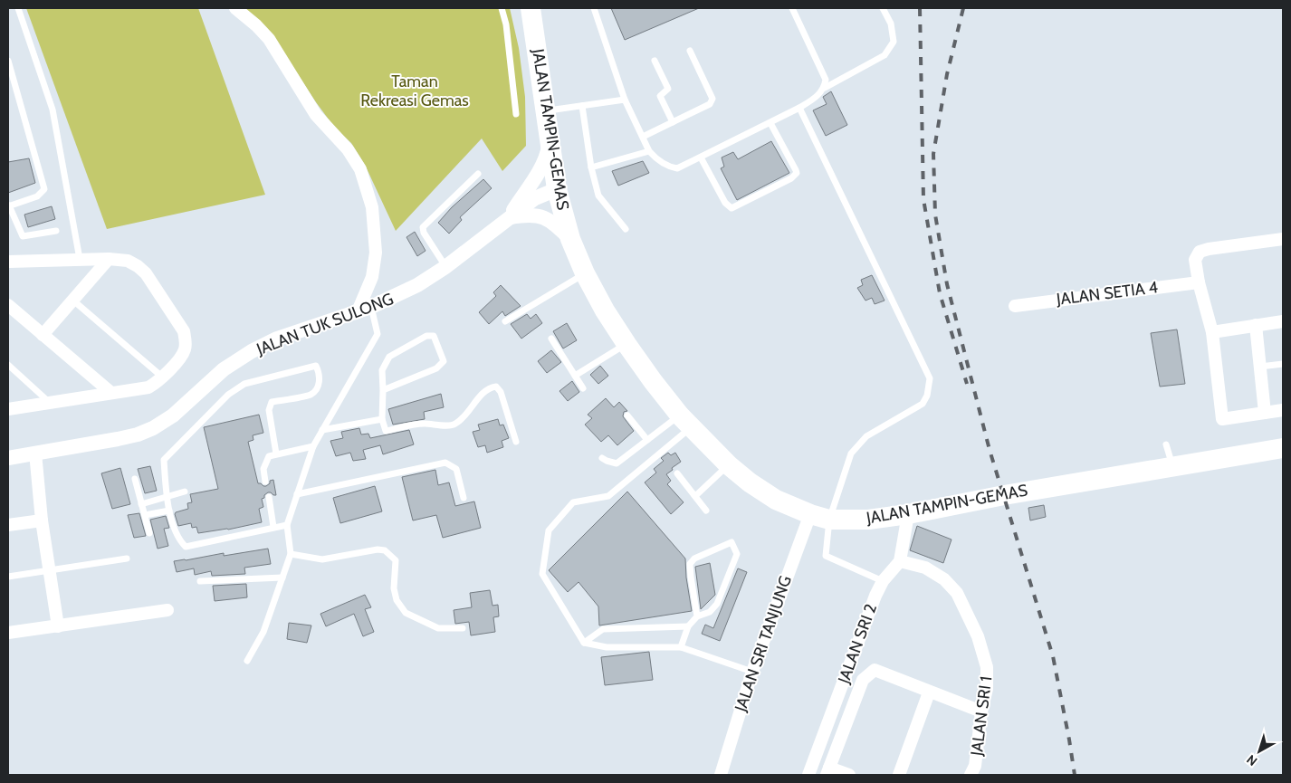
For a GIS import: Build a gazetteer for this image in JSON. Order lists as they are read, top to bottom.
{
  "streets": {
    "highway": ["JALAN TAMPIN-GEMAS"],
    "street": [
      "JALAN SETIA 4",
      "JALAN TUK SULONG",
      "JALAN SRI TANJUNG",
      "JALAN SRI 2",
      "JALAN SRI 1"
    ]
  },
  "crossings": [
    ["JALAN TAMPIN-GEMAS", "JALAN TUK SULONG"],
    ["JALAN TAMPIN-GEMAS", "JALAN SRI TANJUNG"],
    ["JALAN SRI 2", "JALAN SRI 1"]
  ],
  "parks": ["Taman Rekreasi Gemas"],
  "north": "bottom left"
}
